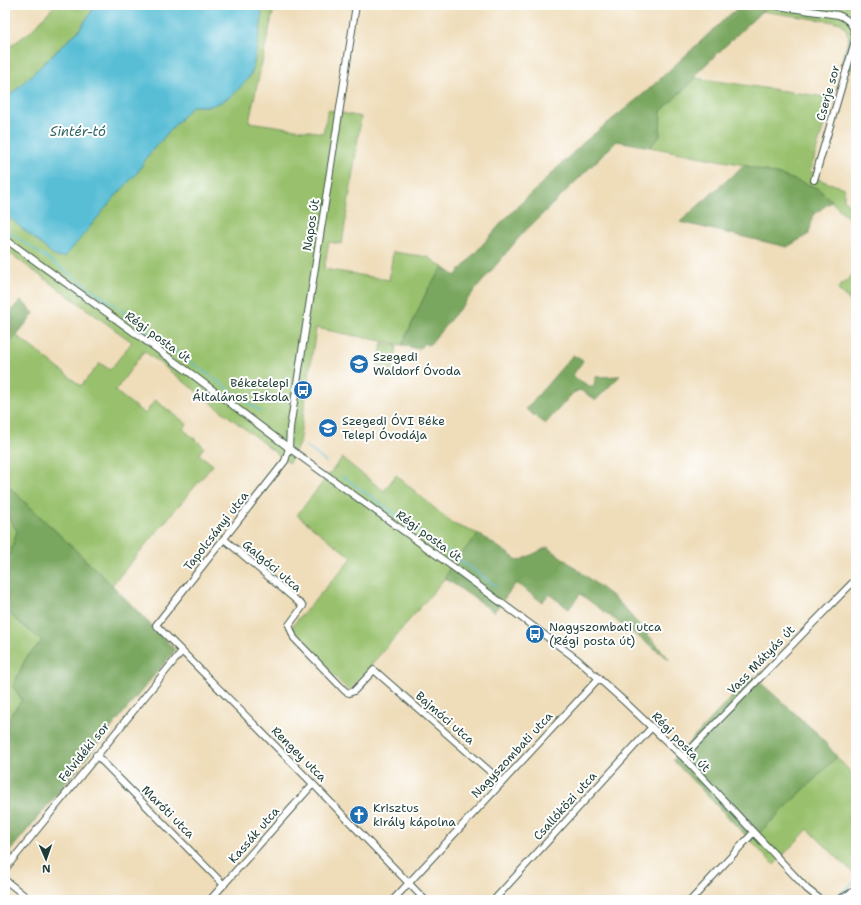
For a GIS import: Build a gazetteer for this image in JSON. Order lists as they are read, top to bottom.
{
  "streets": {
    "street": [
      "Cserje sor",
      "Napos út",
      "Régi posta út",
      "Tapolcsányi utca",
      "Galgóci utca",
      "Vass Mátyás út",
      "Bajmóci utca",
      "Felvidéki sor",
      "Rengey utca",
      "Nagyszombati utca",
      "Csallóközi utca",
      "Maróti utca",
      "Kassák utca"
    ]
  },
  "crossings": [
    ["Napos út", "Régi posta út"],
    ["Napos út", "Tapolcsányi utca"],
    ["Régi posta út", "Tapolcsányi utca"],
    ["Régi posta út", "Vass Mátyás út"],
    ["Régi posta út", "Nagyszombati utca"],
    ["Régi posta út", "Csallóközi utca"],
    ["Tapolcsányi utca", "Galgóci utca"],
    ["Tapolcsányi utca", "Rengey utca"],
    ["Galgóci utca", "Bajmóci utca"],
    ["Bajmóci utca", "Nagyszombati utca"],
    ["Felvidéki sor", "Rengey utca"],
    ["Felvidéki sor", "Maróti utca"],
    ["Rengey utca", "Nagyszombati utca"],
    ["Rengey utca", "Kassák utca"],
    ["Maróti utca", "Kassák utca"]
  ],
  "water": ["Sintér-tó"],
  "places": {
    "school or university": ["Szegedi Waldorf Óvoda", "Szegedi ÓVI Béke Telepi Óvodája"],
    "bus stop": ["Béketelepi Általános Iskola", "Nagyszombati utca (Régi posta út)"],
    "church": ["Krisztus király kápolna"]
  },
  "north": "bottom"
}
